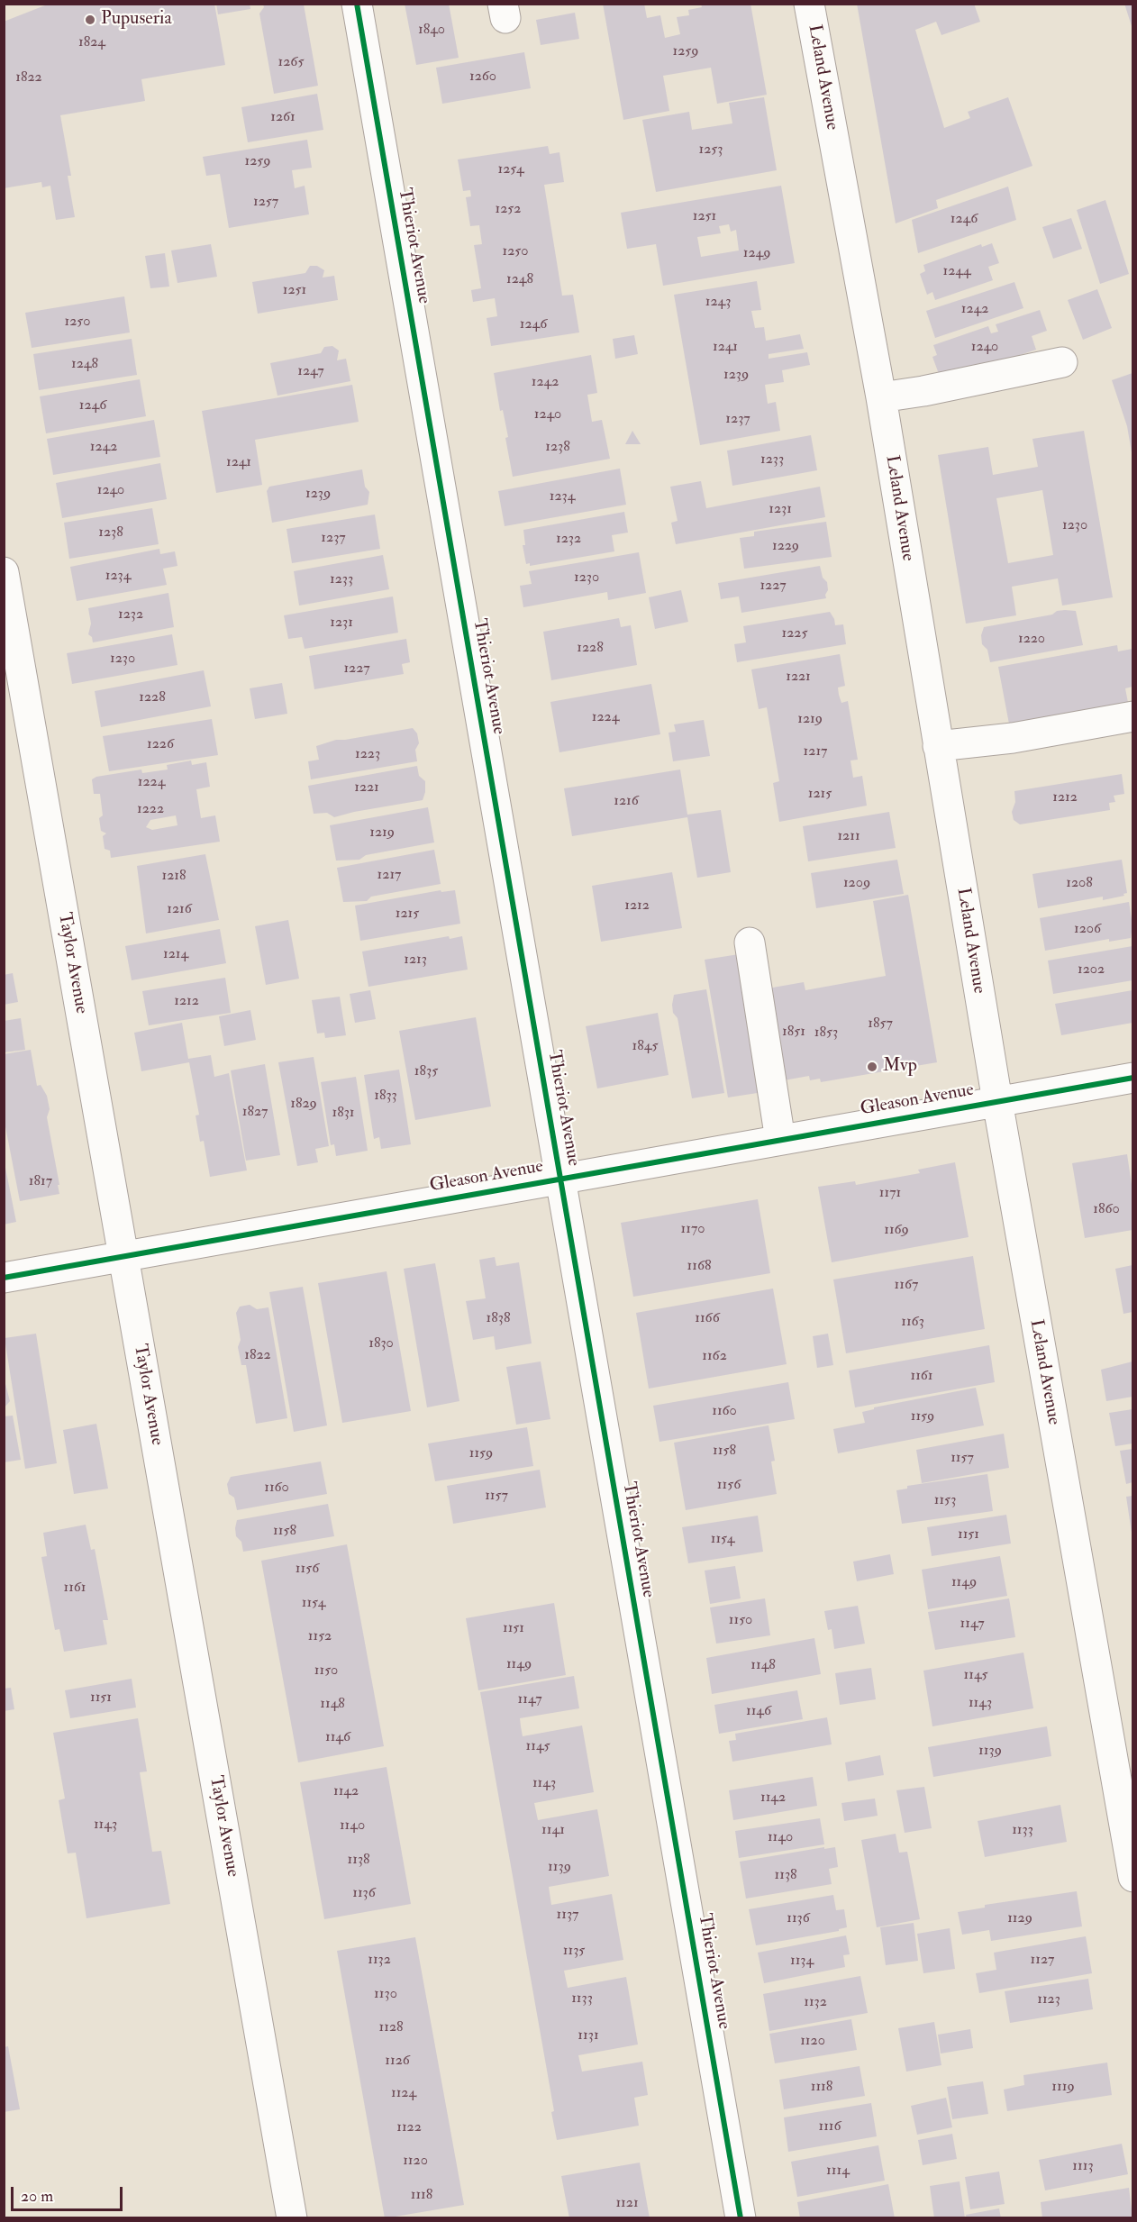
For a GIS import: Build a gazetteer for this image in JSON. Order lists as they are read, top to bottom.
{
  "streets": {
    "street": [
      "Leland Avenue",
      "Thieriot Avenue",
      "Taylor Avenue",
      "Gleason Avenue"
    ]
  },
  "crossings": [
    ["Leland Avenue", "Gleason Avenue"],
    ["Thieriot Avenue", "Gleason Avenue"],
    ["Taylor Avenue", "Gleason Avenue"]
  ],
  "places": ["Pupuseria", "Mvp"],
  "house_numbers": [
    "1840",
    "1824",
    "1259",
    "1265",
    "1260",
    "1822",
    "1261",
    "1253",
    "1259",
    "1254",
    "1257",
    "1252",
    "1251",
    "1246",
    "1250",
    "1249",
    "1244",
    "1248",
    "1251",
    "1243",
    "1242",
    "1250",
    "1246",
    "1241",
    "1240",
    "1248",
    "1247",
    "1239",
    "1242",
    "1246",
    "1240",
    "1237",
    "1242",
    "1238",
    "1233",
    "1241",
    "1240",
    "1239",
    "1234",
    "1231",
    "1230",
    "1238",
    "1237",
    "1232",
    "1229",
    "1234",
    "1230",
    "1233",
    "1227",
    "1232",
    "1231",
    "1225",
    "1220",
    "1228",
    "1230",
    "1227",
    "1221",
    "1228",
    "1224",
    "1219",
    "1226",
    "1217",
    "1223",
    "1224",
    "1221",
    "1215",
    "1212",
    "1216",
    "1222",
    "1219",
    "1211",
    "1217",
    "1218",
    "1209",
    "1208",
    "1212",
    "1216",
    "1215",
    "1206",
    "1214",
    "1213",
    "1202",
    "1212",
    "1857",
    "1851",
    "1853",
    "1845",
    "1835",
    "1833",
    "1829",
    "1827",
    "1831",
    "1817",
    "1171",
    "1860",
    "1170",
    "1169",
    "1168",
    "1167",
    "1838",
    "1166",
    "1163",
    "1830",
    "1822",
    "1162",
    "1161",
    "1160",
    "1159",
    "1158",
    "1159",
    "1157",
    "1156",
    "1160",
    "1157",
    "1153",
    "1158",
    "1151",
    "1154",
    "1156",
    "1149",
    "1161",
    "1154",
    "1150",
    "1147",
    "1151",
    "1152",
    "1149",
    "1148",
    "1150",
    "1145",
    "1151",
    "1147",
    "1143",
    "1148",
    "1146",
    "1146",
    "1145",
    "1139",
    "1143",
    "1142",
    "1142",
    "1143",
    "1140",
    "1141",
    "1133",
    "1140",
    "1138",
    "1139",
    "1138",
    "1136",
    "1137",
    "1136",
    "1129",
    "1135",
    "1132",
    "1127",
    "1134",
    "1130",
    "1133",
    "1123",
    "1132",
    "1128",
    "1131",
    "1120",
    "1126",
    "1118",
    "1119",
    "1124",
    "1116",
    "1122",
    "1120",
    "1113",
    "1114",
    "1118",
    "1121"
  ],
  "scale_bar": "20 m"
}
